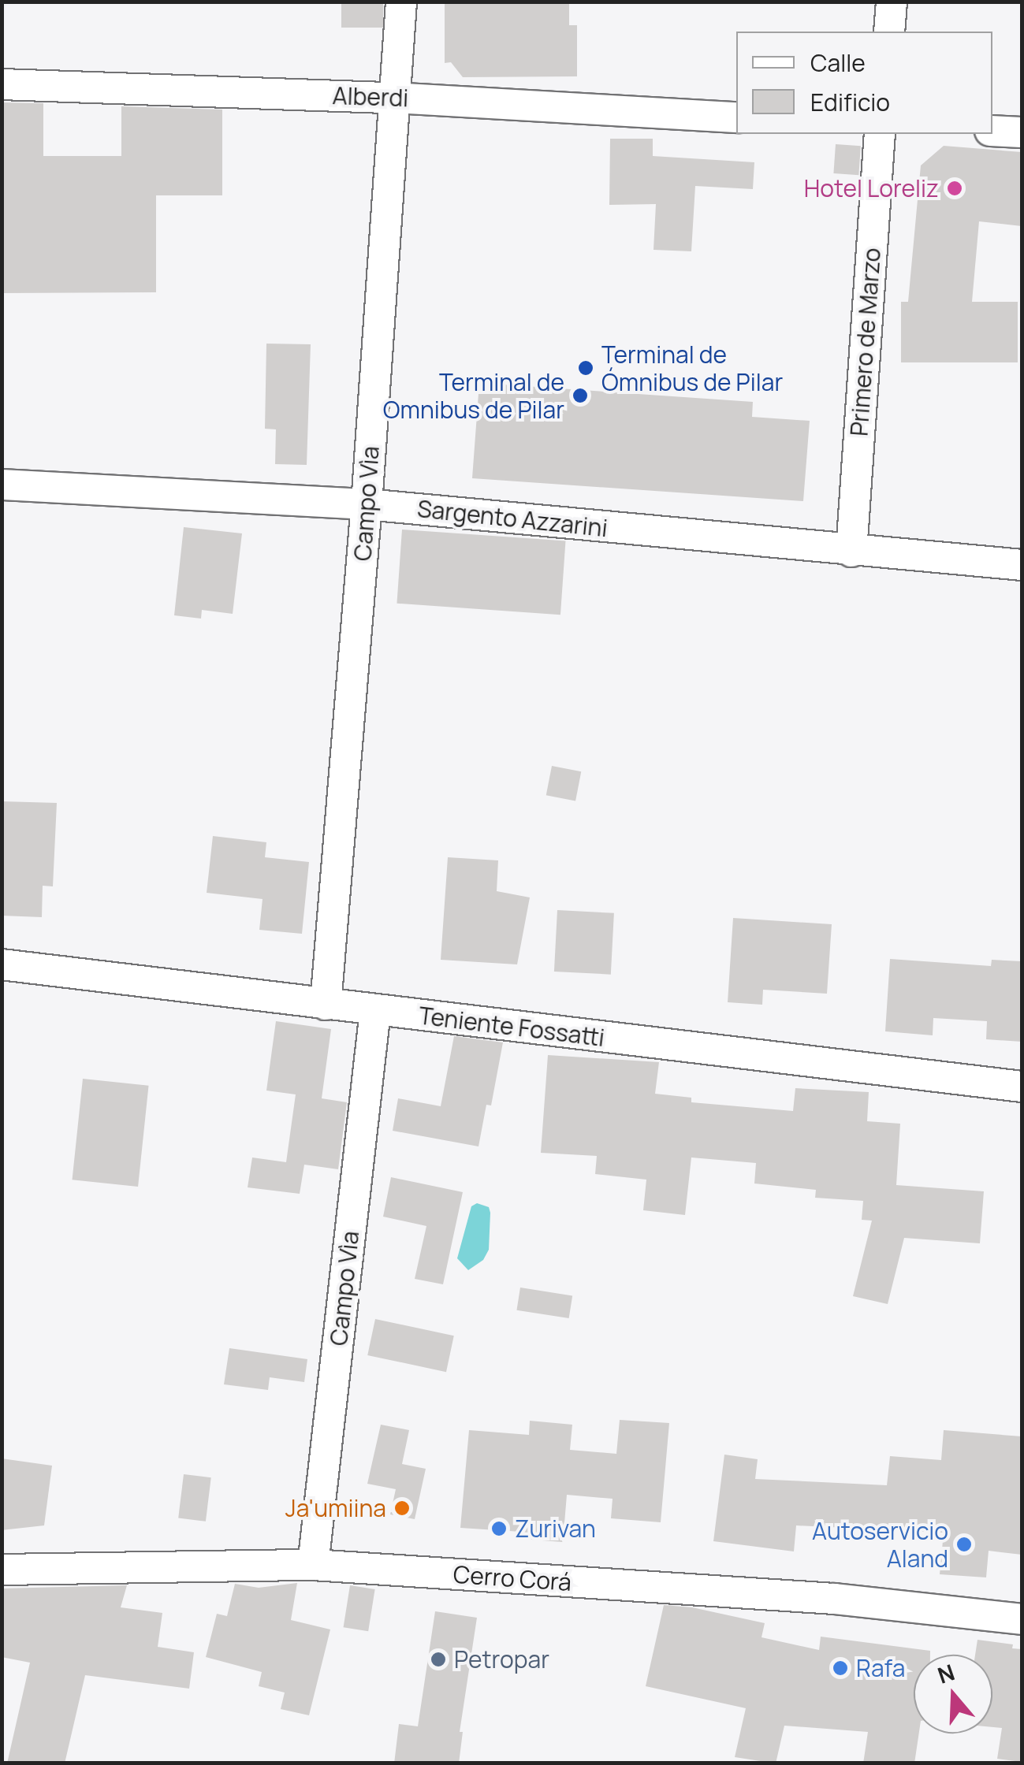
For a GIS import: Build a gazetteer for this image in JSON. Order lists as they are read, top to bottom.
{
  "streets": {
    "street": [
      "Alberdi",
      "Primero de Marzo",
      "Campo Vìa",
      "Sargento Azzarini",
      "Teniente Fossatti",
      "Cerro Corá"
    ]
  },
  "crossings": [
    ["Alberdi", "Campo Vìa"],
    ["Primero de Marzo", "Sargento Azzarini"],
    ["Campo Vìa", "Sargento Azzarini"],
    ["Campo Vìa", "Teniente Fossatti"],
    ["Campo Vìa", "Cerro Corá"]
  ],
  "places": [
    "Hotel Loreliz",
    "Terminal de Ómnibus de Pilar",
    "Terminal de Omnibus de Pilar",
    "Ja'umiina",
    "Zurivan",
    "Autoservicio Aland",
    "Petropar",
    "Rafa"
  ],
  "legend": ["Calle", "Edificio"],
  "north": "top"
}
